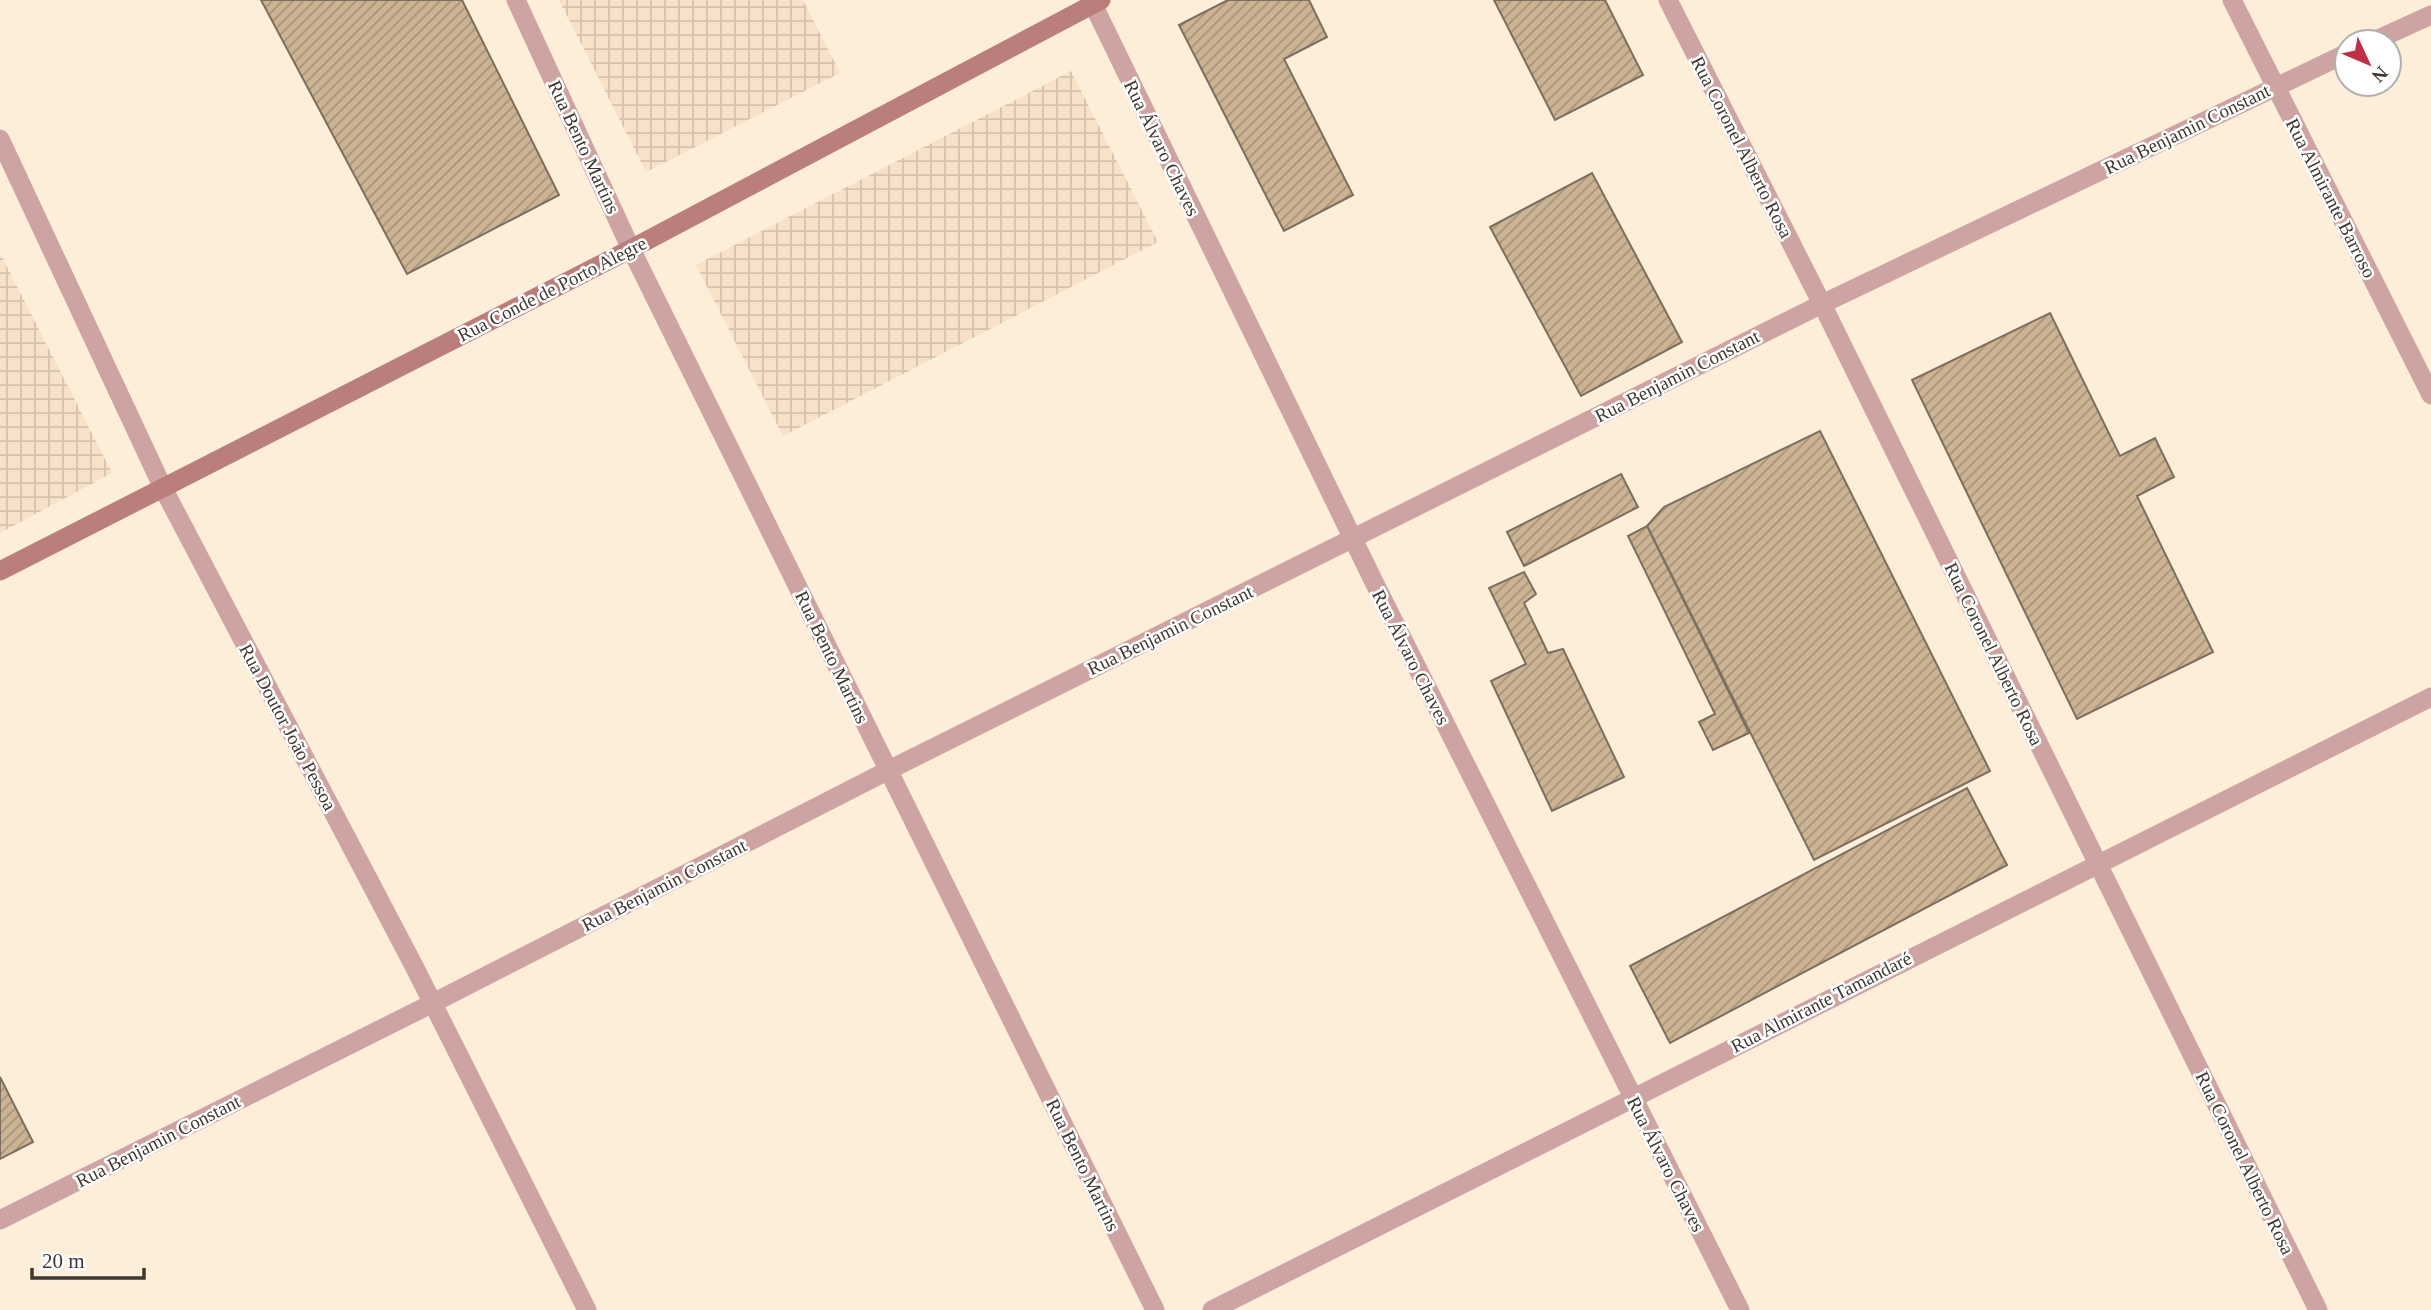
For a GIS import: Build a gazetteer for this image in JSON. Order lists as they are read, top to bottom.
{
  "streets": {
    "main road": ["Rua Conde de Porto Alegre"],
    "street": [
      "Rua Benjamin Constant",
      "Rua Bento Martins",
      "Rua Coronel Alberto Rosa",
      "Rua Álvaro Chaves",
      "Rua Almirante Barroso",
      "Rua Doutor João Pessoa",
      "Rua Almirante Tamandaré"
    ]
  },
  "crossings": [
    ["Rua Benjamin Constant", "Rua Bento Martins"],
    ["Rua Benjamin Constant", "Rua Coronel Alberto Rosa"],
    ["Rua Benjamin Constant", "Rua Álvaro Chaves"],
    ["Rua Benjamin Constant", "Rua Almirante Barroso"],
    ["Rua Benjamin Constant", "Rua Doutor João Pessoa"],
    ["Rua Bento Martins", "Rua Conde de Porto Alegre"],
    ["Rua Coronel Alberto Rosa", "Rua Almirante Tamandaré"],
    ["Rua Álvaro Chaves", "Rua Conde de Porto Alegre"],
    ["Rua Álvaro Chaves", "Rua Almirante Tamandaré"],
    ["Rua Conde de Porto Alegre", "Rua Doutor João Pessoa"]
  ],
  "scale_bar": "20 m",
  "north": "bottom right"
}
